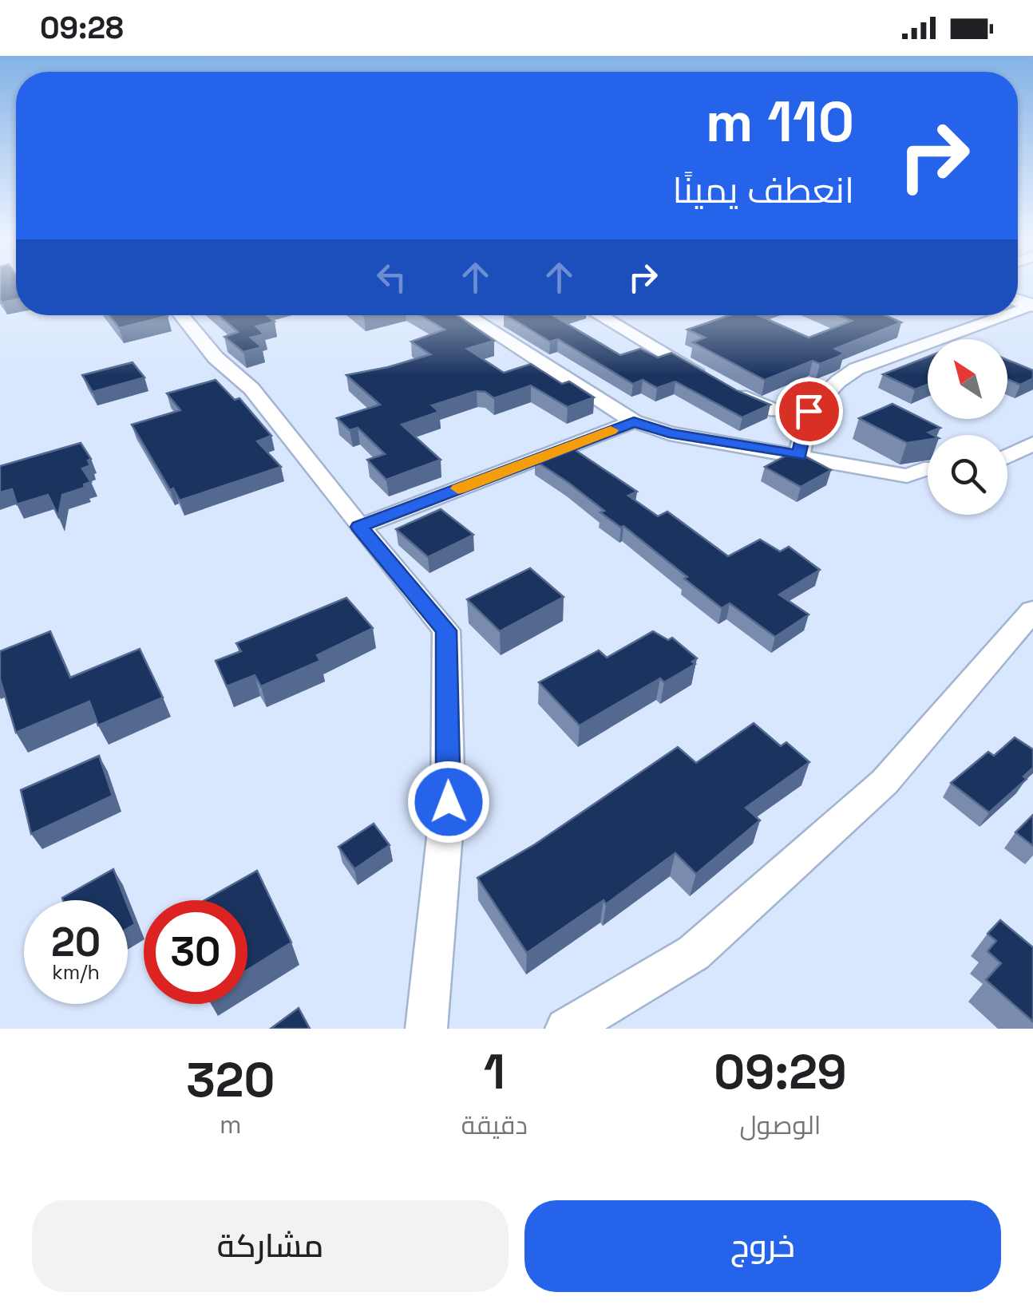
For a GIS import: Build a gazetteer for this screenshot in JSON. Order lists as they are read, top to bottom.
{
  "north": "top left",
  "page": {
    "status": "09:28",
    "turn": ["110 m", "انعطف يمينًا"],
    "speed": "20 km/h",
    "limit": "30",
    "eta": [
      "09:29",
      "الوصول",
      "1",
      "دقيقة",
      "320",
      "m"
    ],
    "buttons": ["خروج", "مشاركة"]
  }
}
